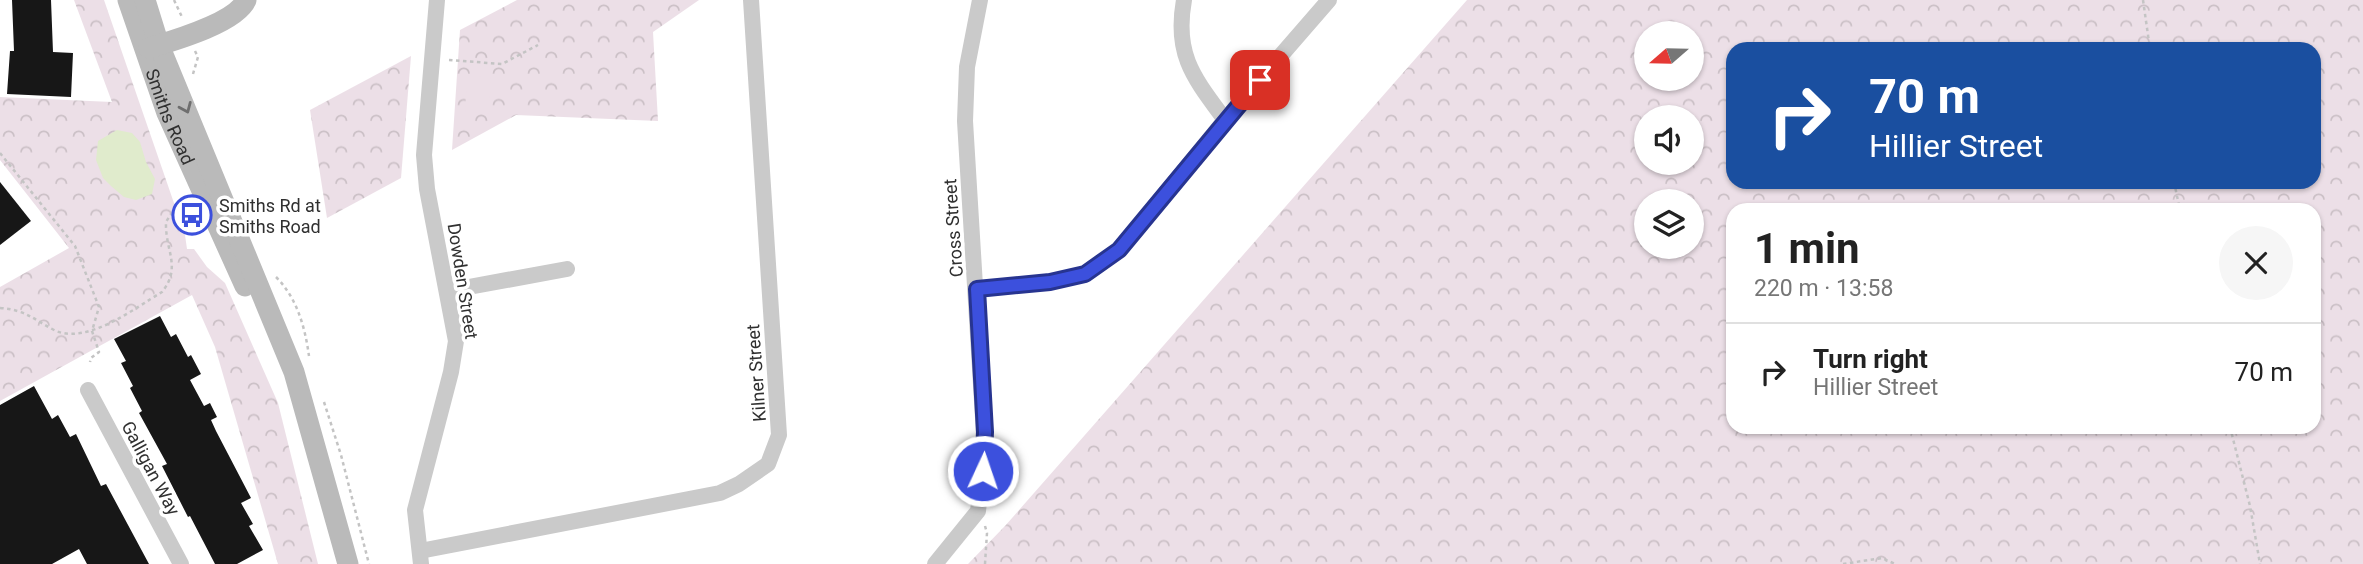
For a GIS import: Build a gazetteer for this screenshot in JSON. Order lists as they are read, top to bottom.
{
  "streets": {
    "street": [
      "Smiths Road",
      "Cross Street",
      "Dowden Street",
      "Kilner Street",
      "Galligan Way"
    ]
  },
  "crossings": [
    ["Dowden Street", "Kilner Street"]
  ],
  "places": {
    "bus stop": ["Smiths Rd at Smiths Road"]
  },
  "north": "left",
  "page": {
    "turn": ["70 m", "Hillier Street"],
    "heading": ["1 min", "220 m · 13:58"],
    "list": [
      {
        "name": "Turn right",
        "note": "Hillier Street",
        "value": "70 m"
      }
    ]
  }
}
